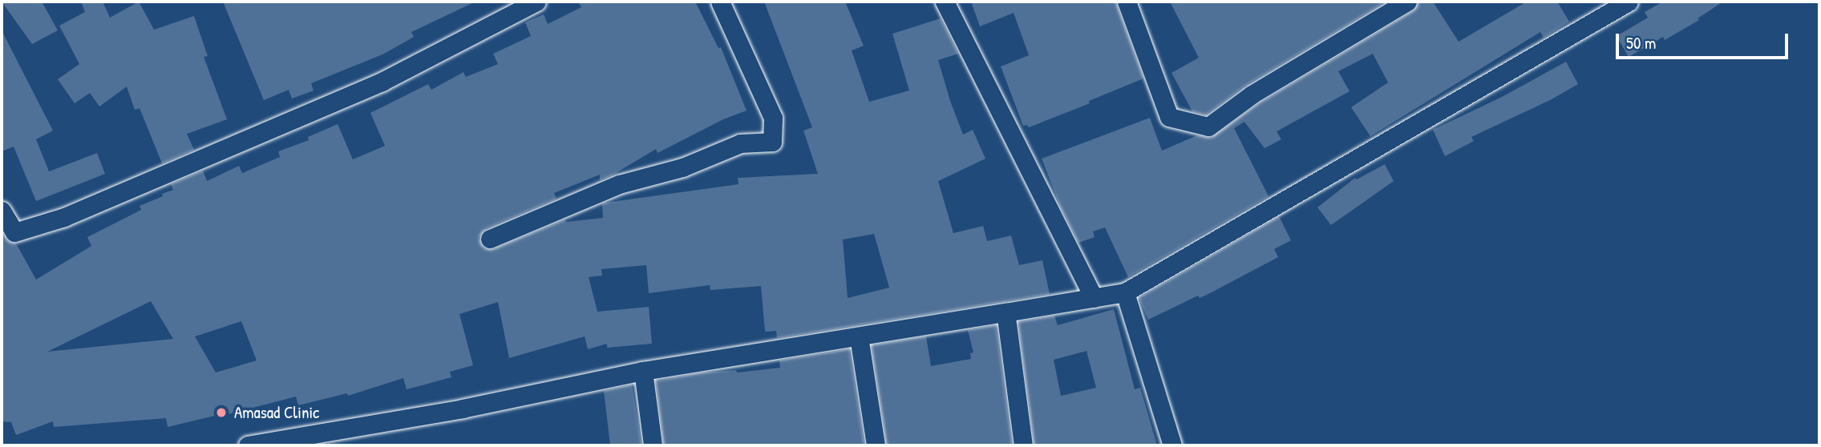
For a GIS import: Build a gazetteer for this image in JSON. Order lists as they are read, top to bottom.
{
  "places": ["Amasad Clinic"],
  "scale_bar": "50 m"
}
